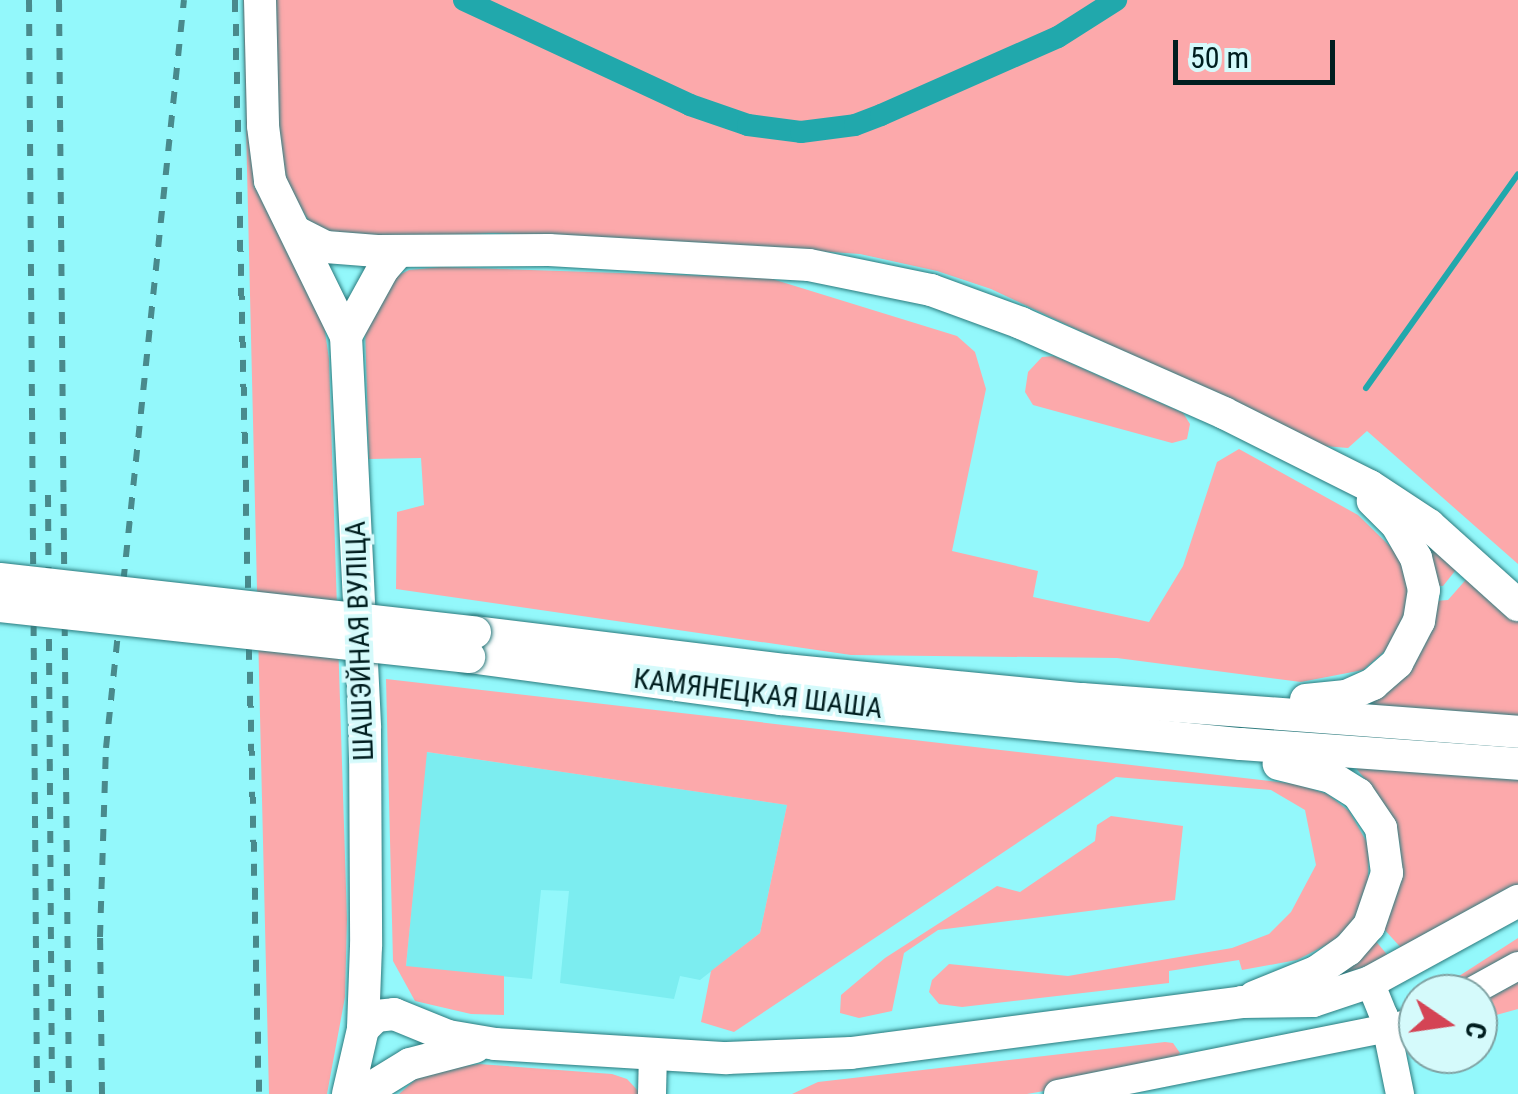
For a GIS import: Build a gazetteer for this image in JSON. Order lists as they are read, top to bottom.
{
  "streets": {
    "main road": ["ШАШЭЙНАЯ ВУЛІЦА", "КАМЯНЕЦКАЯ ШАША"]
  },
  "scale_bar": "50 m",
  "north": "right"
}
